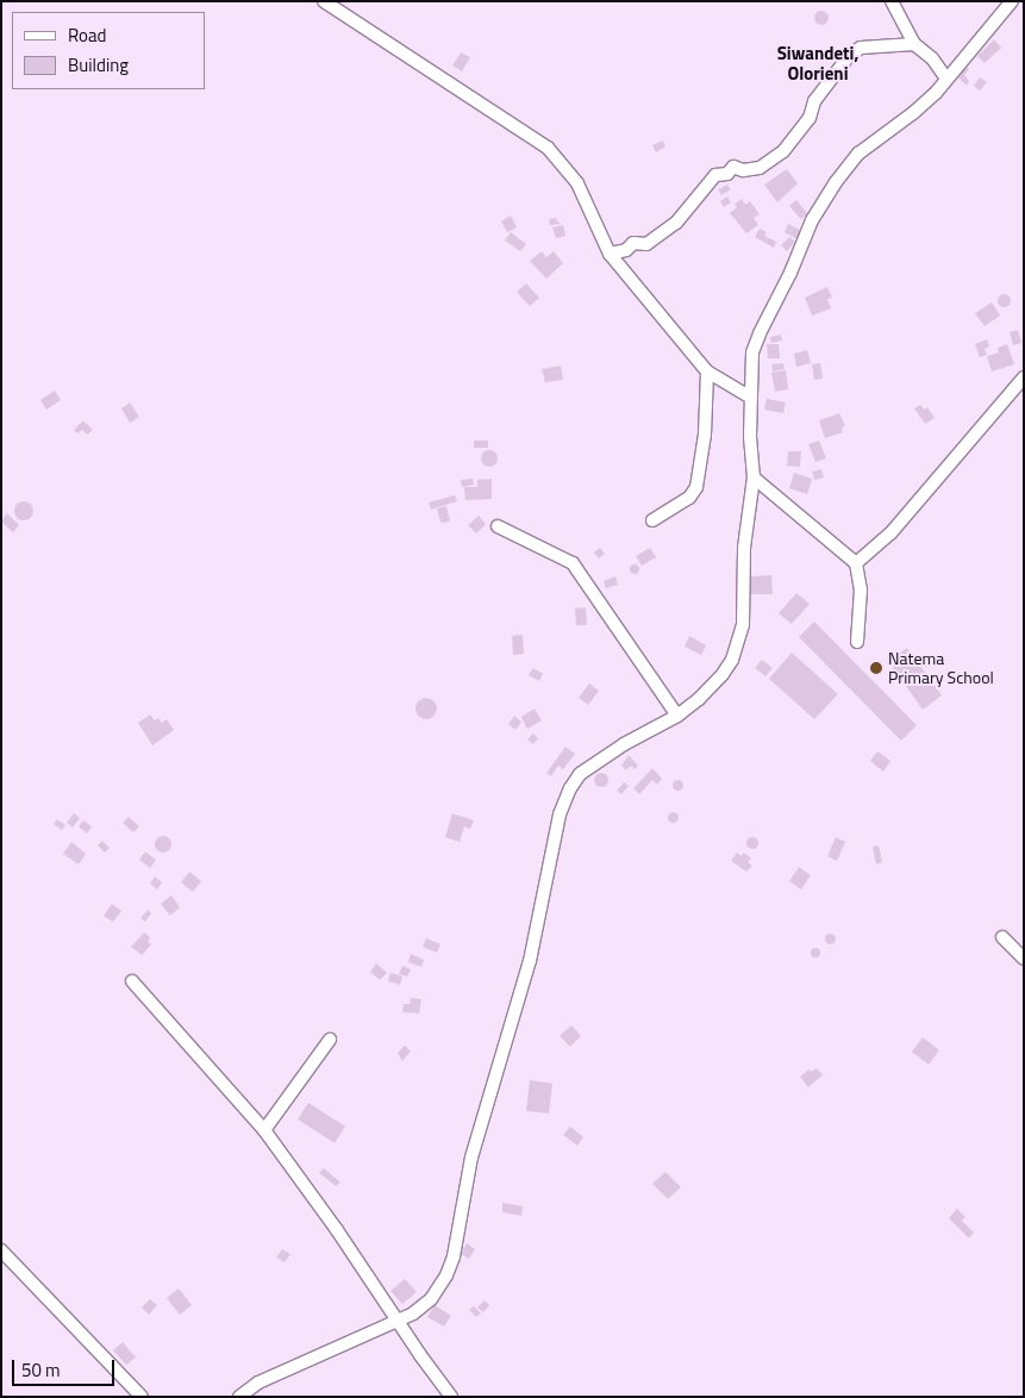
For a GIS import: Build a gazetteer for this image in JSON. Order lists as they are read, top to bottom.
{
  "districts": ["Siwandeti, Olorieni"],
  "places": ["Natema Primary School"],
  "legend": ["Road", "Building"],
  "scale_bar": "50 m"
}
